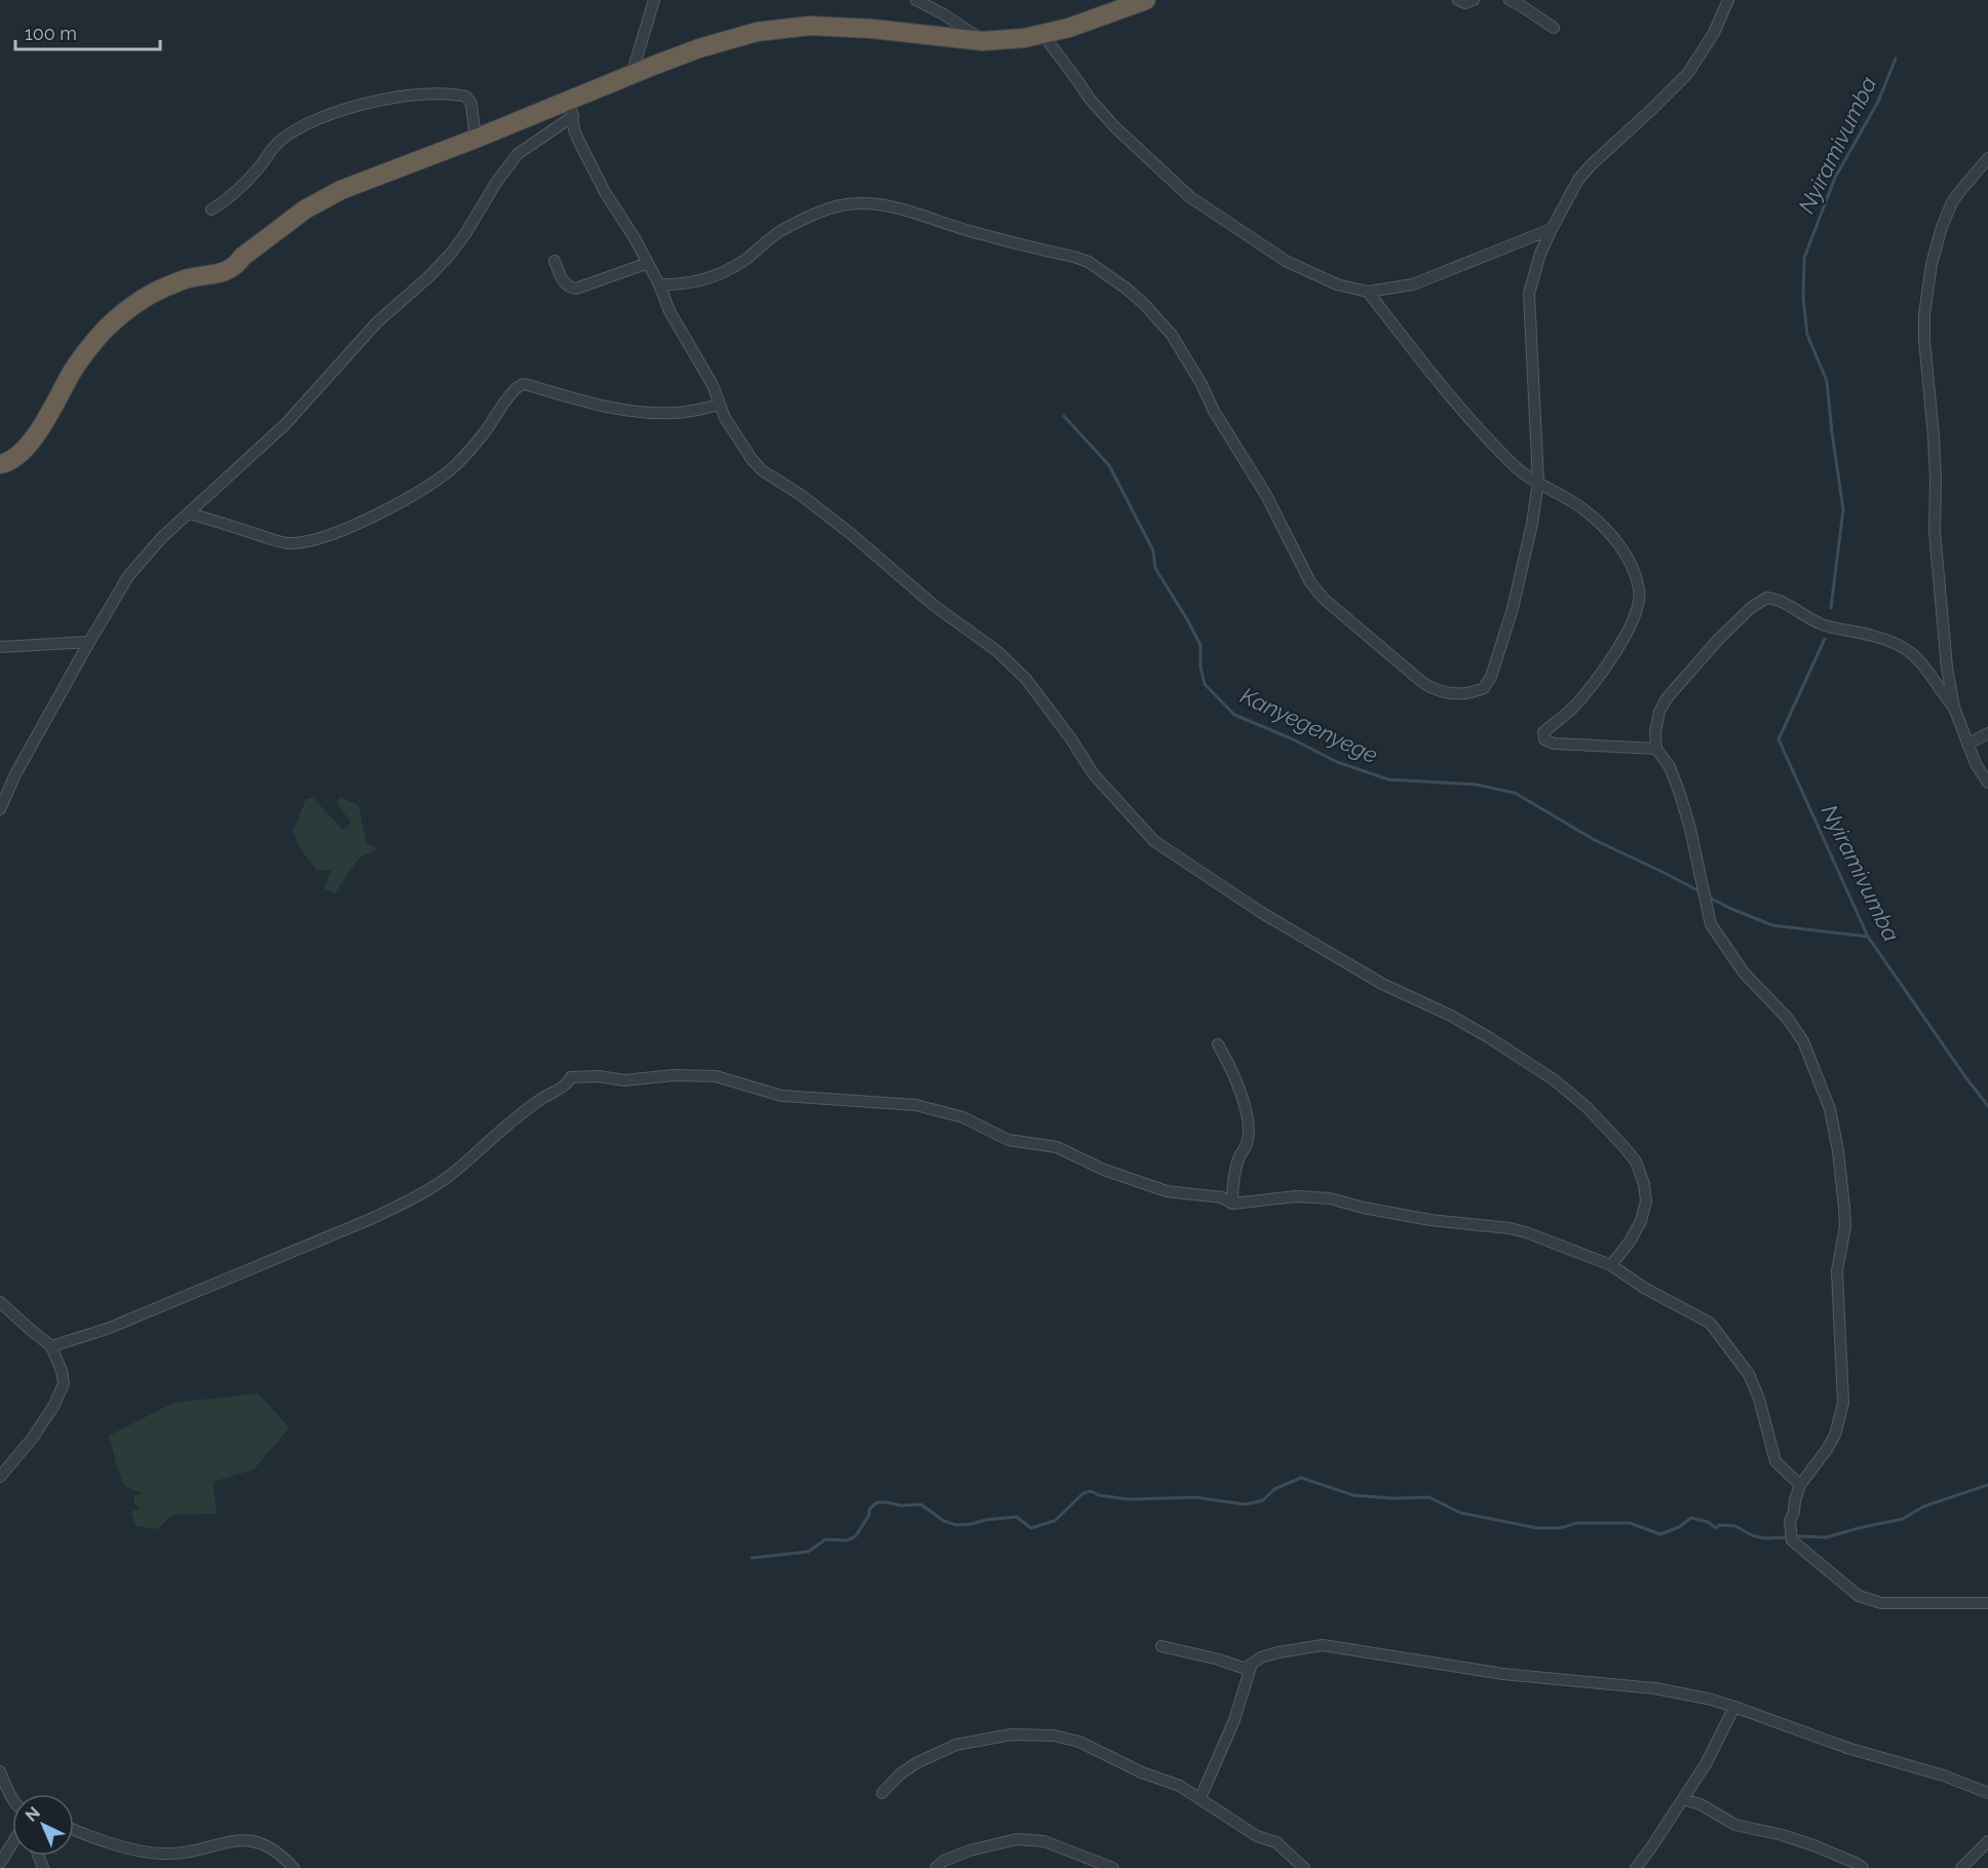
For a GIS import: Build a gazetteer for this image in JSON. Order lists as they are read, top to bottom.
{
  "water": ["Nyiramivumba", "Kanyegenyege"],
  "scale_bar": "100 m",
  "north": "top left"
}
